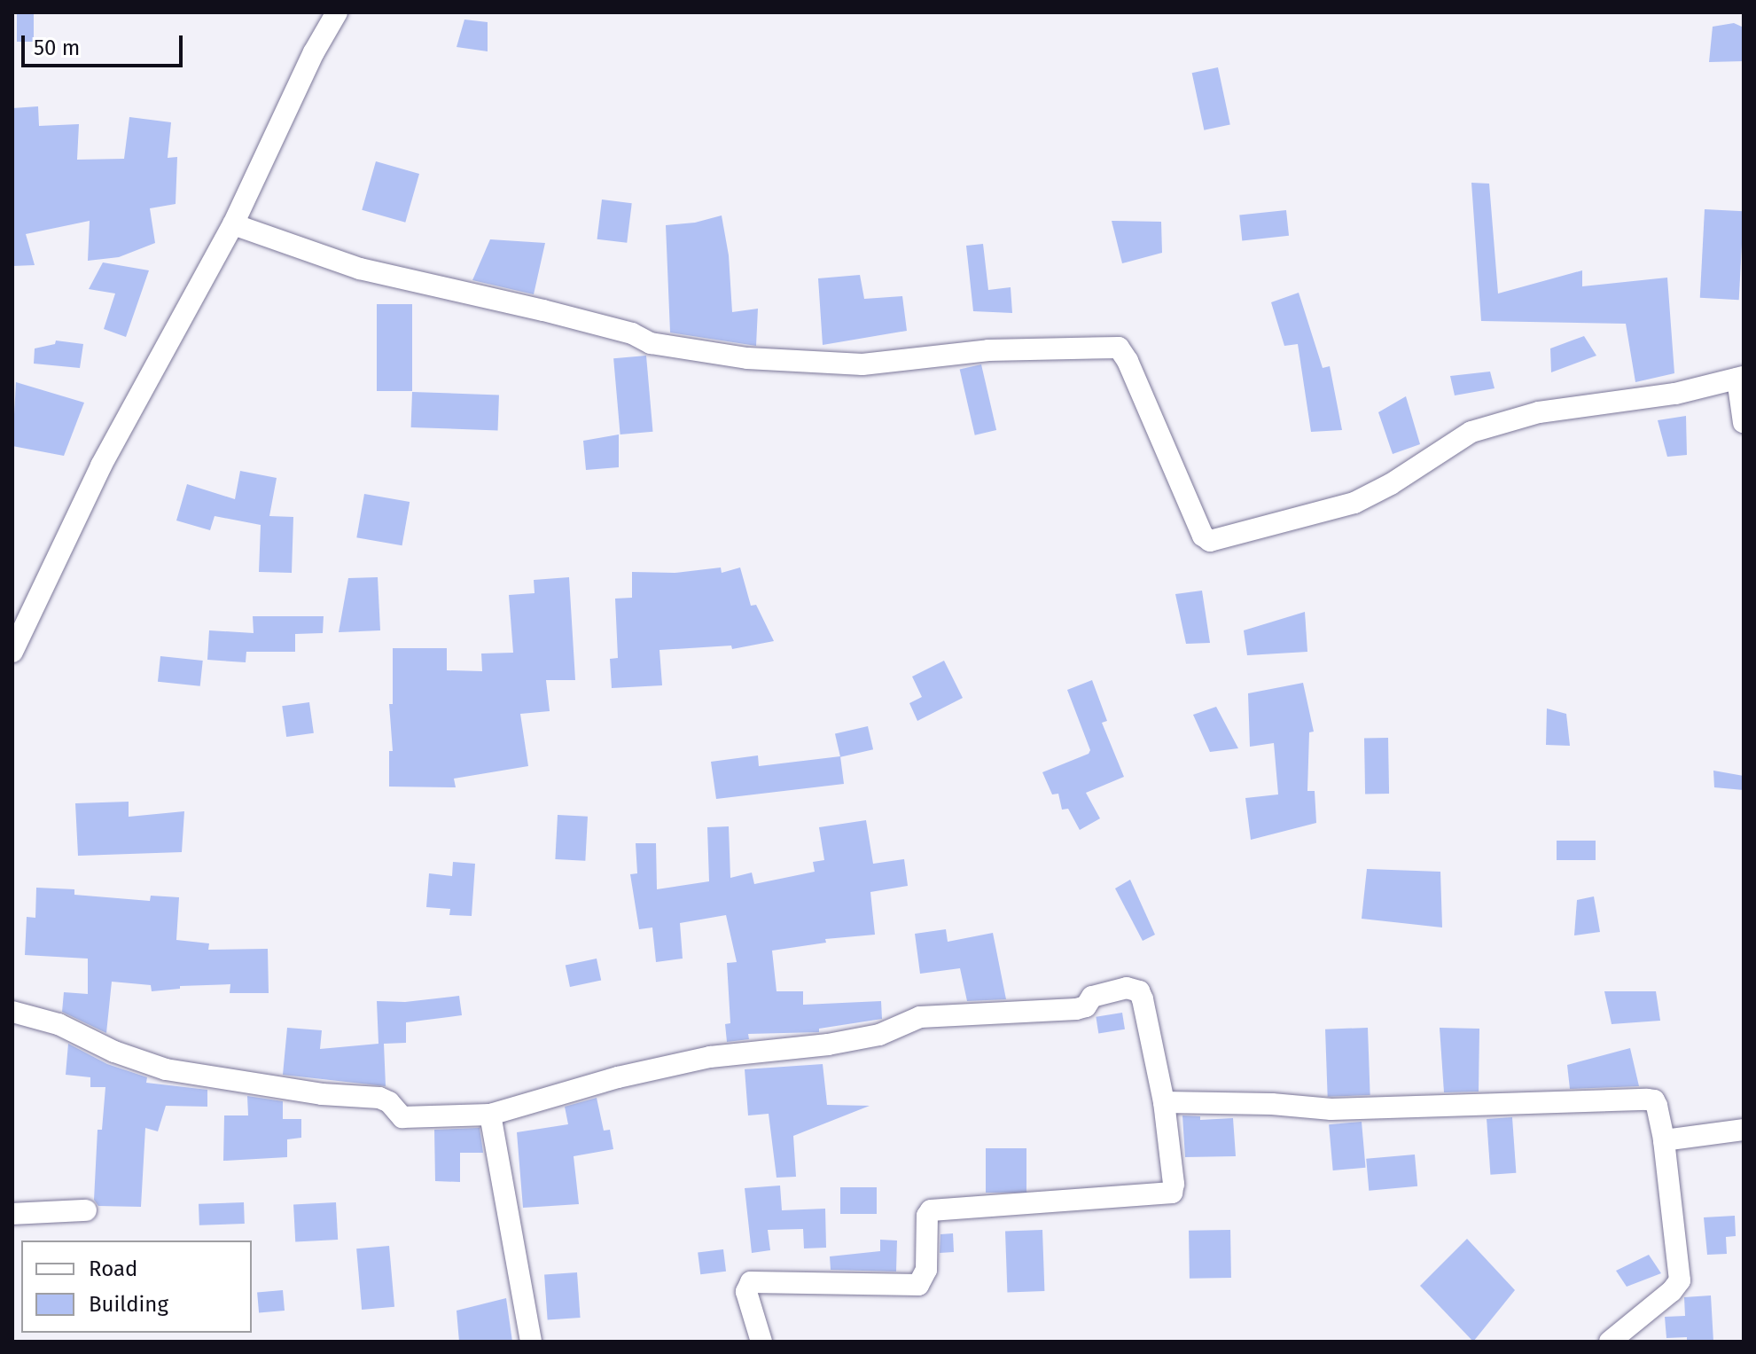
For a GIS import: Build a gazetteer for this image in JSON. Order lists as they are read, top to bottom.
{
  "legend": ["Road", "Building"],
  "scale_bar": "50 m"
}
